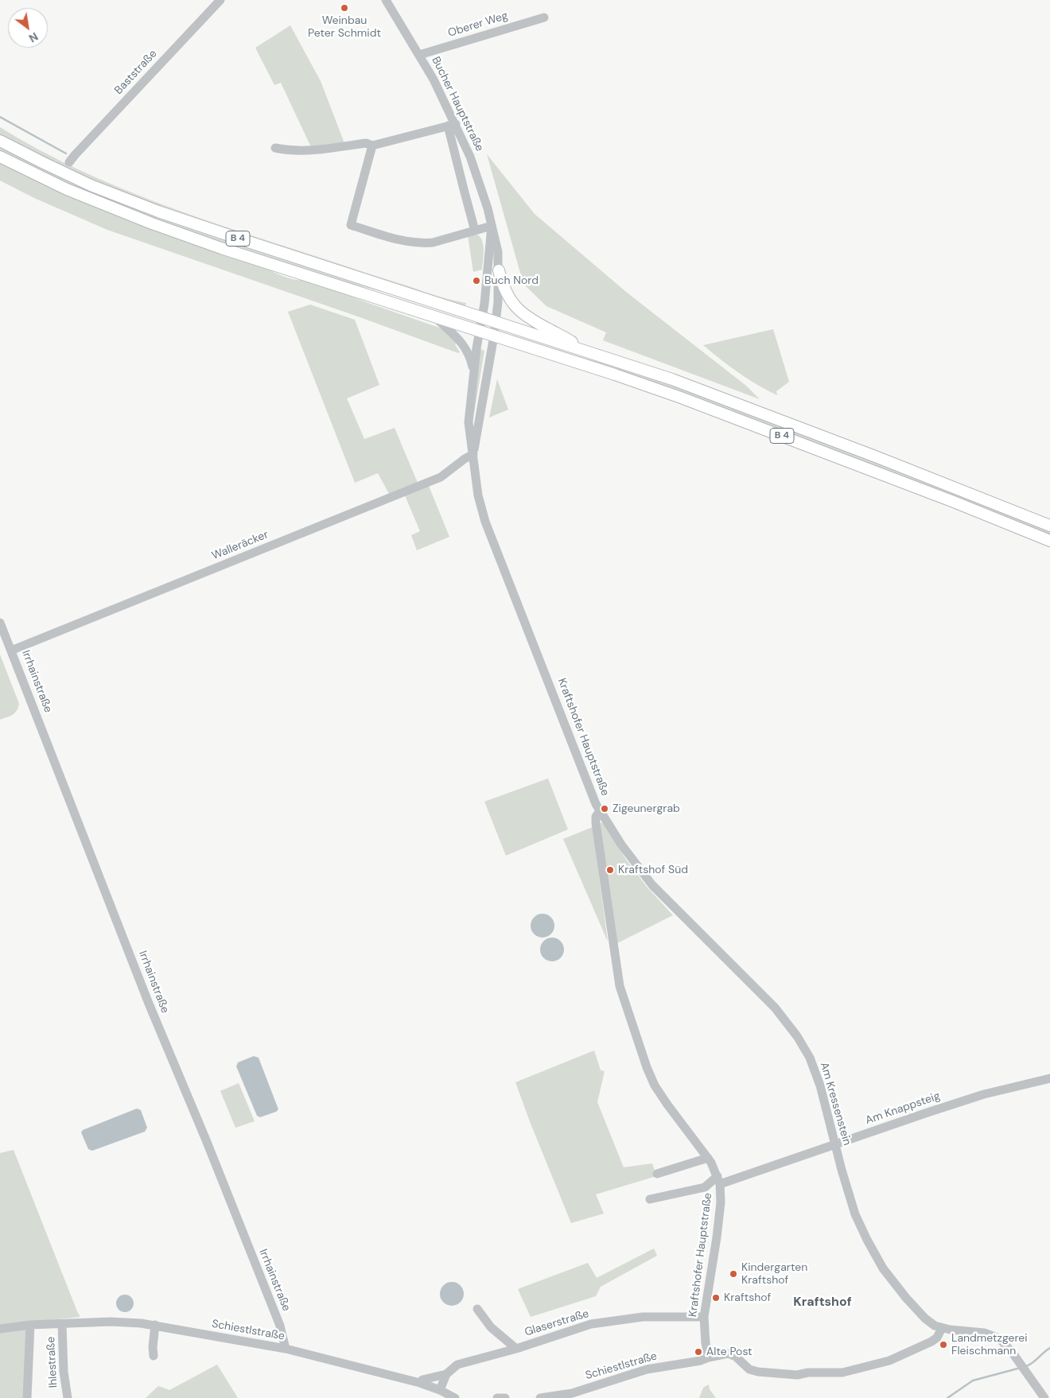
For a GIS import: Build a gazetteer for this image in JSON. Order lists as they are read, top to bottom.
{
  "streets": {
    "main road": ["B 4"],
    "street": [
      "Oberer Weg",
      "Baststraße",
      "Bucher Hauptstraße",
      "Walleräcker",
      "Irrhainstraße",
      "Kraftshofer Hauptstraße",
      "Am Kressenstein",
      "Am Knappsteig",
      "Glaserstraße",
      "Schiestlstraße",
      "Ihlestraße"
    ]
  },
  "crossings": [
    ["Oberer Weg", "Bucher Hauptstraße"],
    ["Bucher Hauptstraße", "B 4"],
    ["Bucher Hauptstraße", "Kraftshofer Hauptstraße"],
    ["B 4", "Kraftshofer Hauptstraße"],
    ["Walleräcker", "Irrhainstraße"],
    ["Walleräcker", "Kraftshofer Hauptstraße"],
    ["Irrhainstraße", "Schiestlstraße"],
    ["Kraftshofer Hauptstraße", "Am Kressenstein"],
    ["Kraftshofer Hauptstraße", "Am Knappsteig"],
    ["Kraftshofer Hauptstraße", "Glaserstraße"],
    ["Kraftshofer Hauptstraße", "Schiestlstraße"],
    ["Am Kressenstein", "Am Knappsteig"],
    ["Glaserstraße", "Schiestlstraße"],
    ["Schiestlstraße", "Ihlestraße"]
  ],
  "districts": ["Kraftshof"],
  "places": [
    "Weinbau Peter Schmidt",
    "Buch Nord",
    "Zigeunergrab",
    "Kraftshof Süd",
    "Kindergarten Kraftshof",
    "Kraftshof",
    "Landmetzgerei Fleischmann",
    "Alte Post"
  ],
  "north": "bottom right"
}
